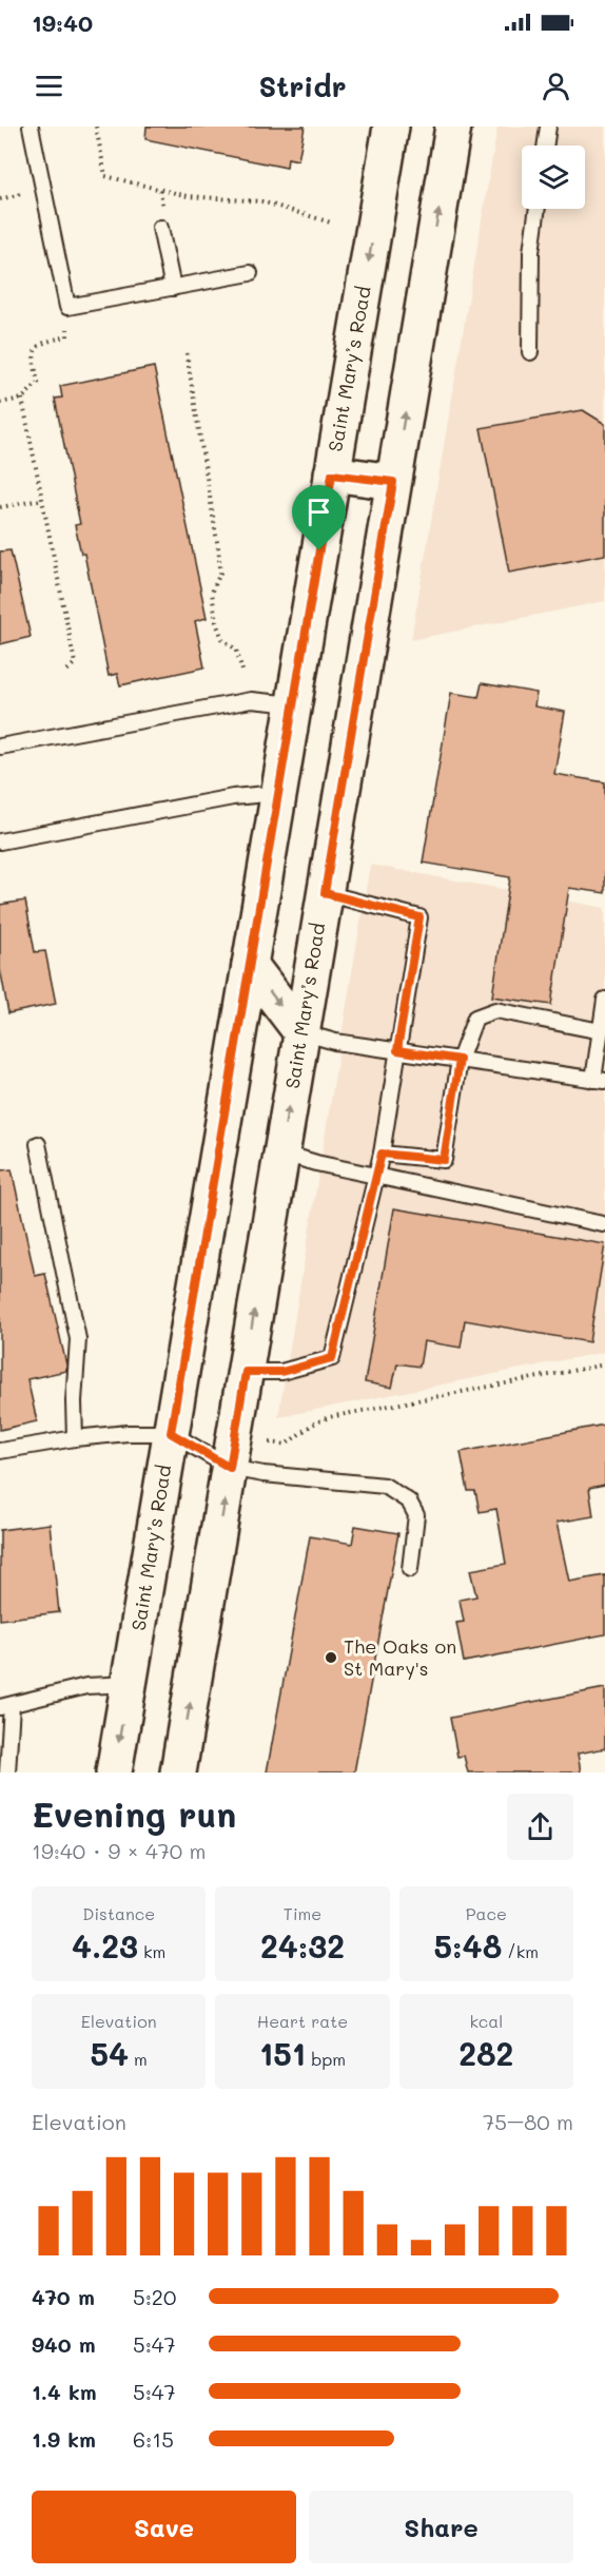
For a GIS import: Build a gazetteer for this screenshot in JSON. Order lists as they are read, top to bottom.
{
  "streets": {
    "main road": ["Saint Mary’s Road"]
  },
  "places": ["The Oaks on St Mary's"],
  "page": {
    "status": "19:40",
    "header": "Stridr",
    "heading": ["Evening run", "19:40 · 9 × 470 m"],
    "stats": [
      ["Distance", "4.23 km"],
      ["Time", "24:32"],
      ["Pace", "5:48 /km"],
      ["Elevation", "54 m"],
      ["Heart rate", "151 bpm"],
      ["kcal", "282"]
    ],
    "chart": ["Elevation", "75–80 m"],
    "list": [
      {
        "name": "470 m",
        "note": "5:20"
      },
      {
        "name": "940 m",
        "note": "5:47"
      },
      {
        "name": "1.4 km",
        "note": "5:47"
      },
      {
        "name": "1.9 km",
        "note": "6:15"
      }
    ],
    "buttons": ["Save", "Share"]
  }
}
